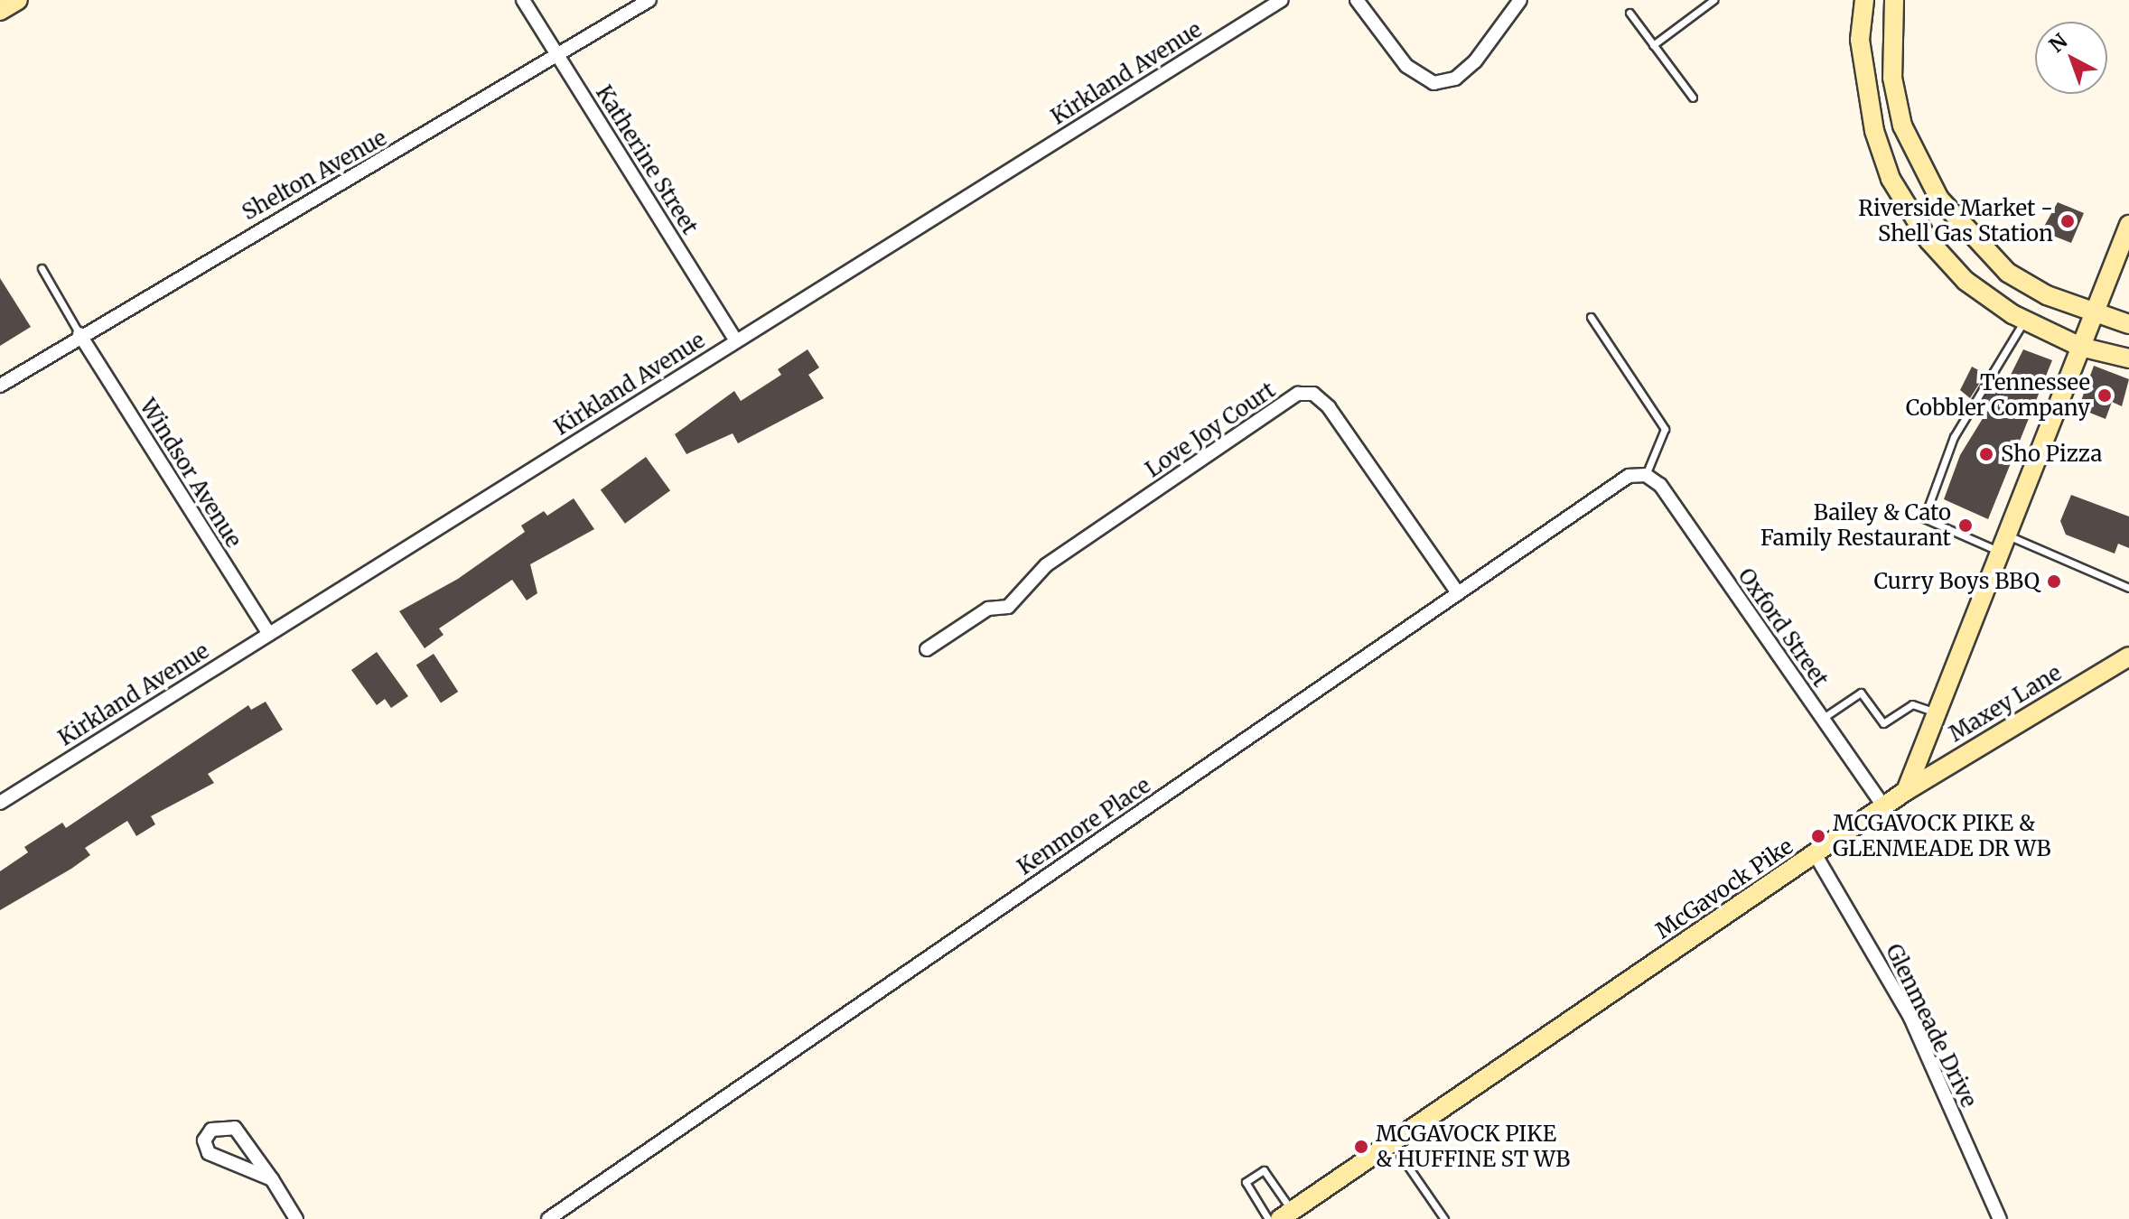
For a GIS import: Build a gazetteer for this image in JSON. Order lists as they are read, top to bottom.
{
  "streets": {
    "street": [
      "Kirkland Avenue",
      "Katherine Street",
      "Shelton Avenue",
      "Love Joy Court",
      "Windsor Avenue",
      "Oxford Street",
      "Maxey Lane",
      "Kenmore Place",
      "McGavock Pike",
      "Glenmeade Drive"
    ]
  },
  "crossings": [
    ["Kirkland Avenue", "Katherine Street"],
    ["Kirkland Avenue", "Windsor Avenue"],
    ["Katherine Street", "Shelton Avenue"],
    ["Shelton Avenue", "Windsor Avenue"],
    ["Love Joy Court", "Kenmore Place"],
    ["Oxford Street", "Kenmore Place"],
    ["Oxford Street", "McGavock Pike"],
    ["Maxey Lane", "McGavock Pike"],
    ["McGavock Pike", "Glenmeade Drive"]
  ],
  "places": [
    "Riverside Market - Shell Gas Station",
    "Tennessee Cobbler Company",
    "Sho Pizza",
    "Bailey & Cato Family Restaurant",
    "Curry Boys BBQ",
    "MCGAVOCK PIKE & GLENMEADE DR WB",
    "MCGAVOCK PIKE & HUFFINE ST WB"
  ],
  "north": "top left"
}
